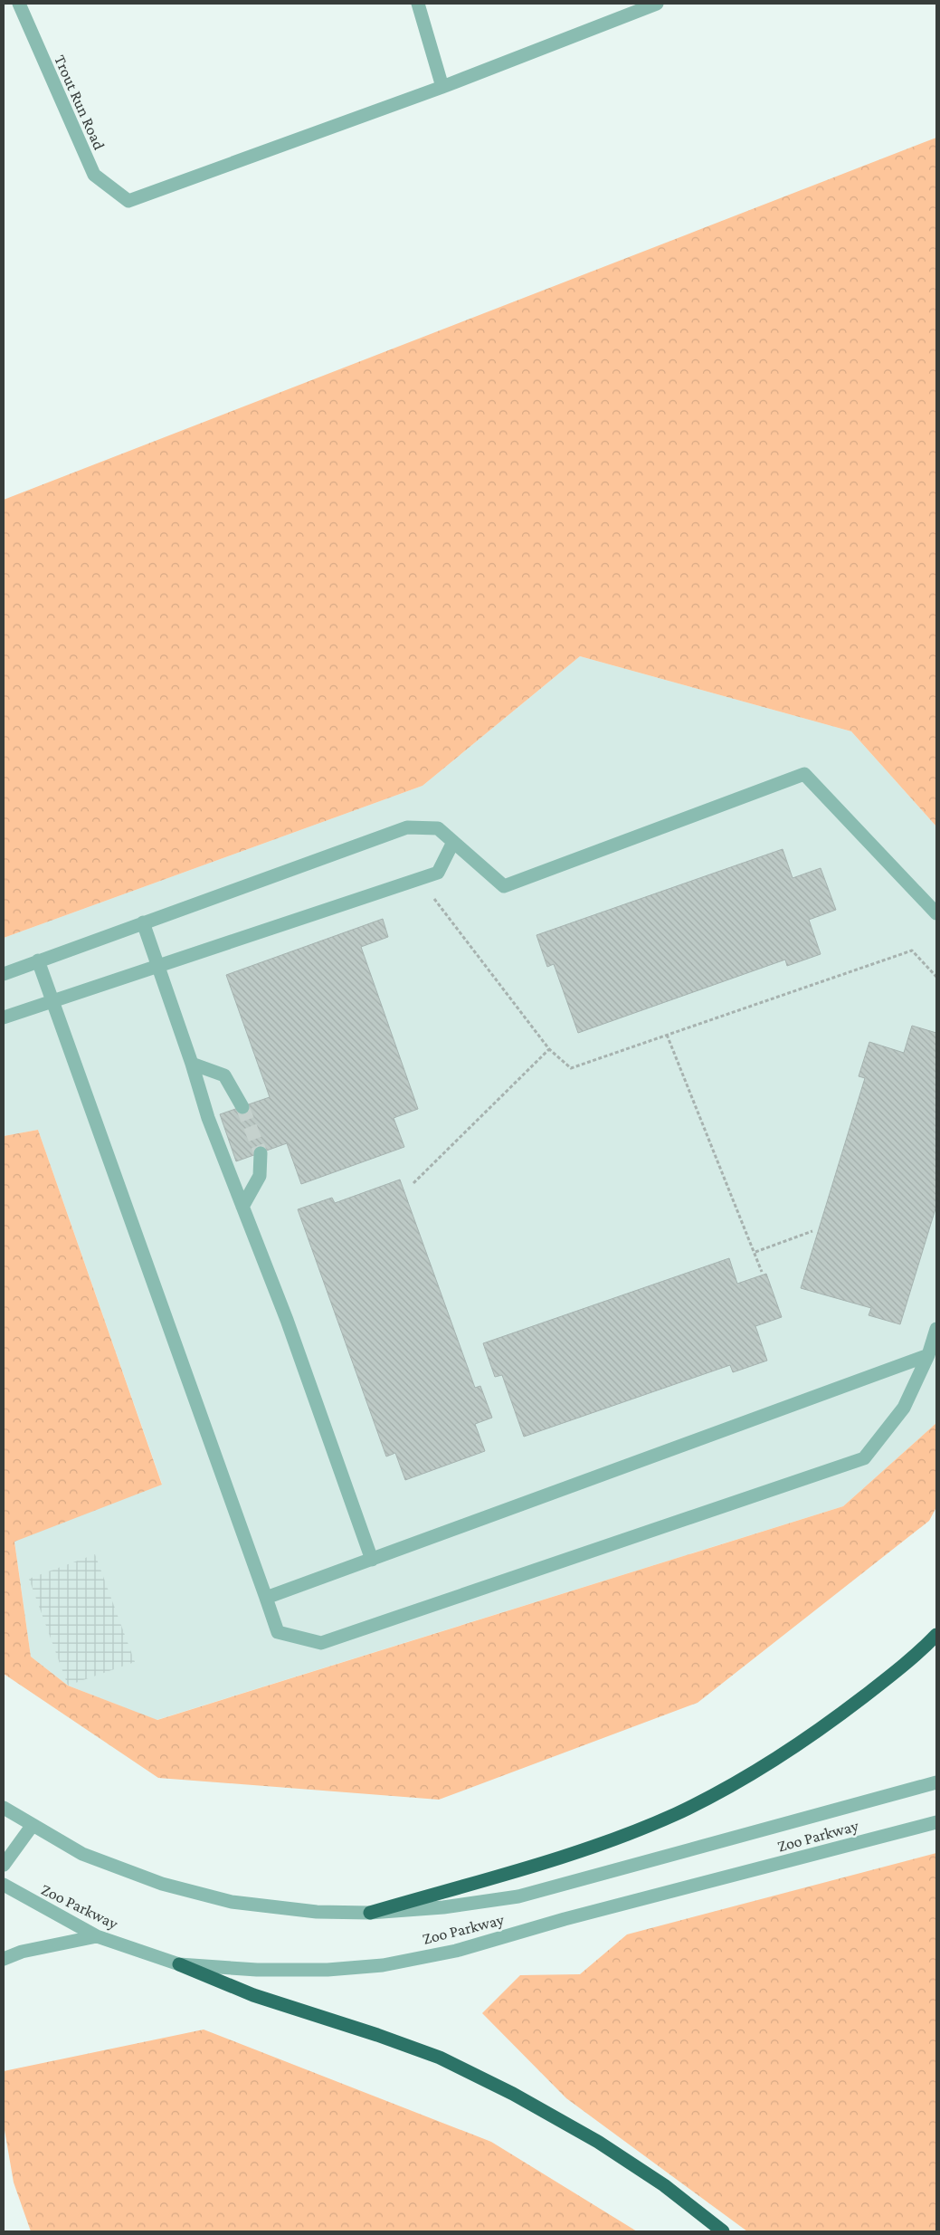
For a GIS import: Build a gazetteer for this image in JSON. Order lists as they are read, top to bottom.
{
  "streets": {
    "street": ["Trout Run Road", "Zoo Parkway"]
  }
}
